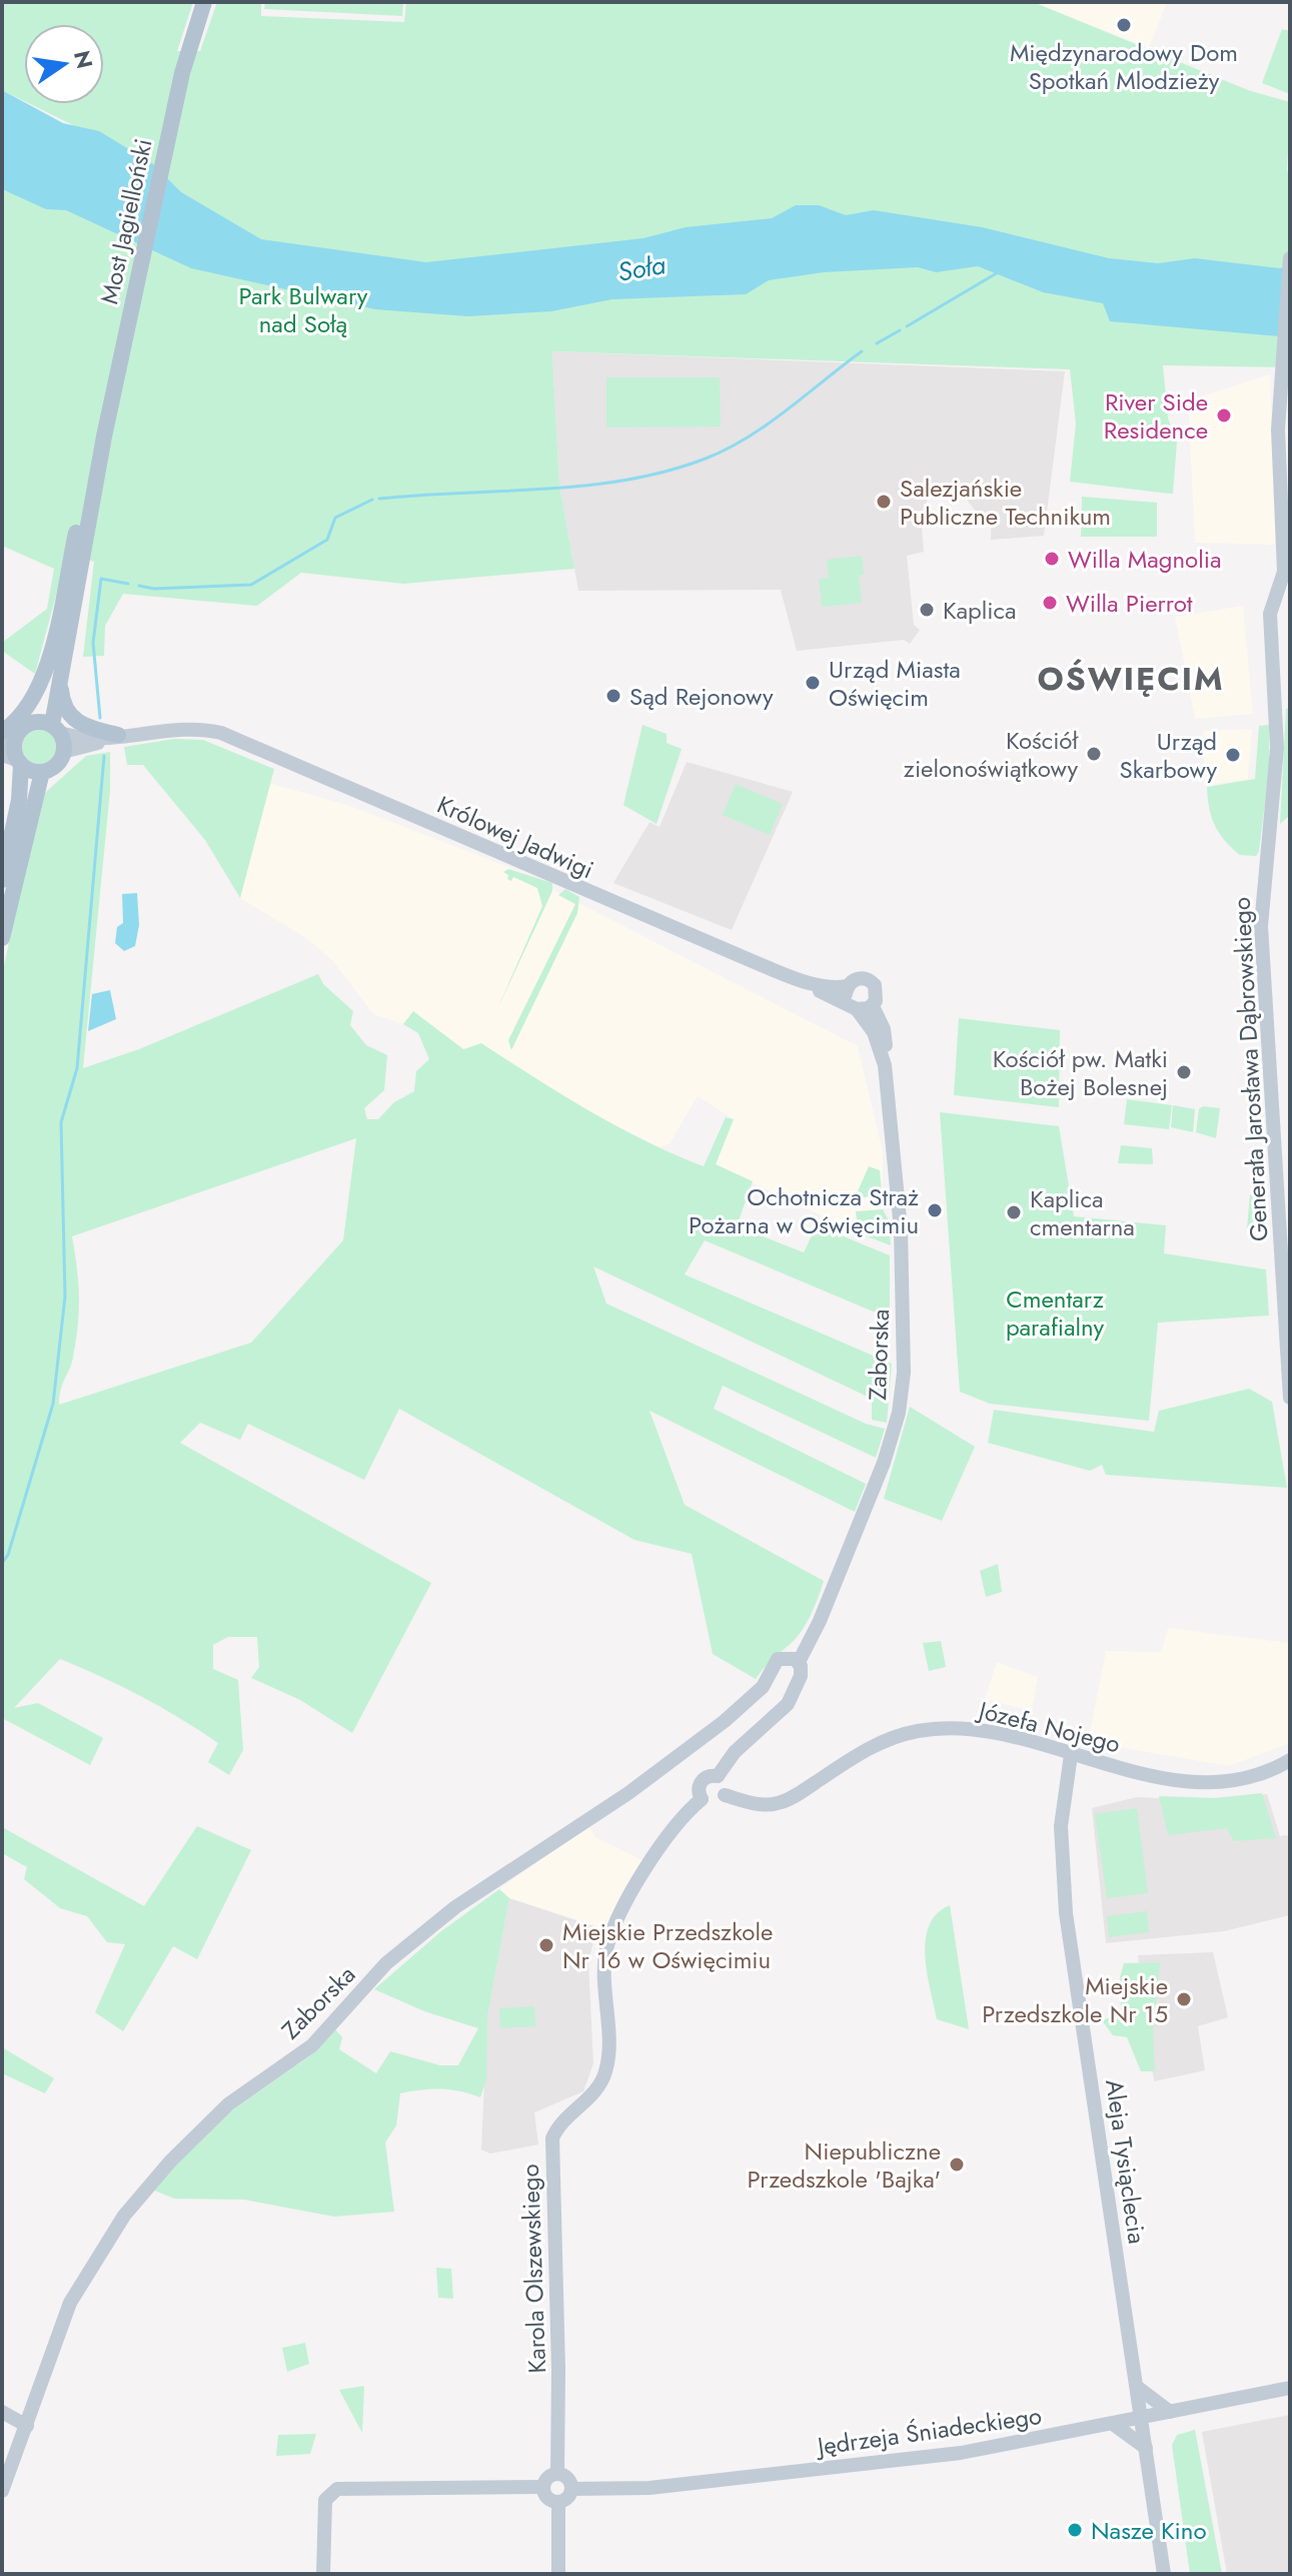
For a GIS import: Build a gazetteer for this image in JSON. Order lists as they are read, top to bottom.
{
  "streets": {
    "main road": ["Most Jagielloński"],
    "street": [
      "Królowej Jadwigi",
      "Generała Jarosława Dąbrowskiego",
      "Zaborska",
      "Józefa Nojego",
      "Aleja Tysiąclecia",
      "Karola Olszewskiego",
      "Jędrzeja Śniadeckiego"
    ]
  },
  "crossings": [
    ["Królowej Jadwigi", "Zaborska"],
    ["Józefa Nojego", "Aleja Tysiąclecia"],
    ["Józefa Nojego", "Karola Olszewskiego"],
    ["Aleja Tysiąclecia", "Jędrzeja Śniadeckiego"],
    ["Karola Olszewskiego", "Jędrzeja Śniadeckiego"]
  ],
  "districts": ["OŚWIĘCIM"],
  "water": ["Soła"],
  "parks": ["Park Bulwary nad Sołą", "Cmentarz parafialny"],
  "places": [
    "Międzynarodowy Dom Spotkań Mlodzieży",
    "River Side Residence",
    "Salezjańskie Publiczne Technikum",
    "Willa Magnolia",
    "Willa Pierrot",
    "Kaplica",
    "Urząd Miasta Oświęcim",
    "Sąd Rejonowy",
    "Kościół zielonoświątkowy",
    "Urząd Skarbowy",
    "Kościół pw. Matki Bożej Bolesnej",
    "Ochotnicza Straż Pożarna w Oświęcimiu",
    "Kaplica cmentarna",
    "Miejskie Przedszkole Nr 16 w Oświęcimiu",
    "Miejskie Przedszkole Nr 15",
    "Niepubliczne Przedszkole 'Bajka'",
    "Nasze Kino"
  ],
  "north": "right"
}
